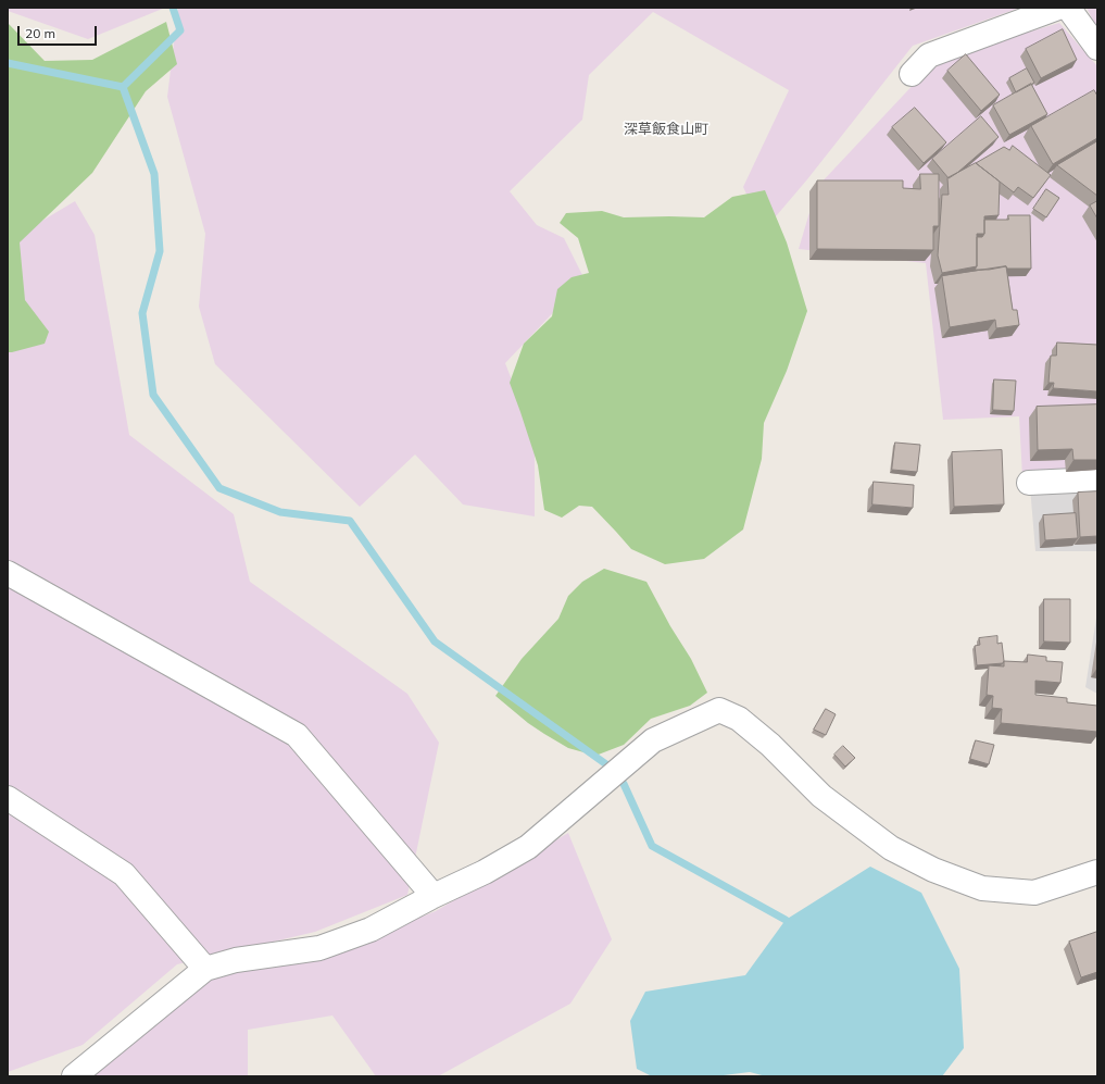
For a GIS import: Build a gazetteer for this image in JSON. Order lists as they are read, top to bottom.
{
  "districts": ["深草飯食山町"],
  "scale_bar": "20 m"
}
